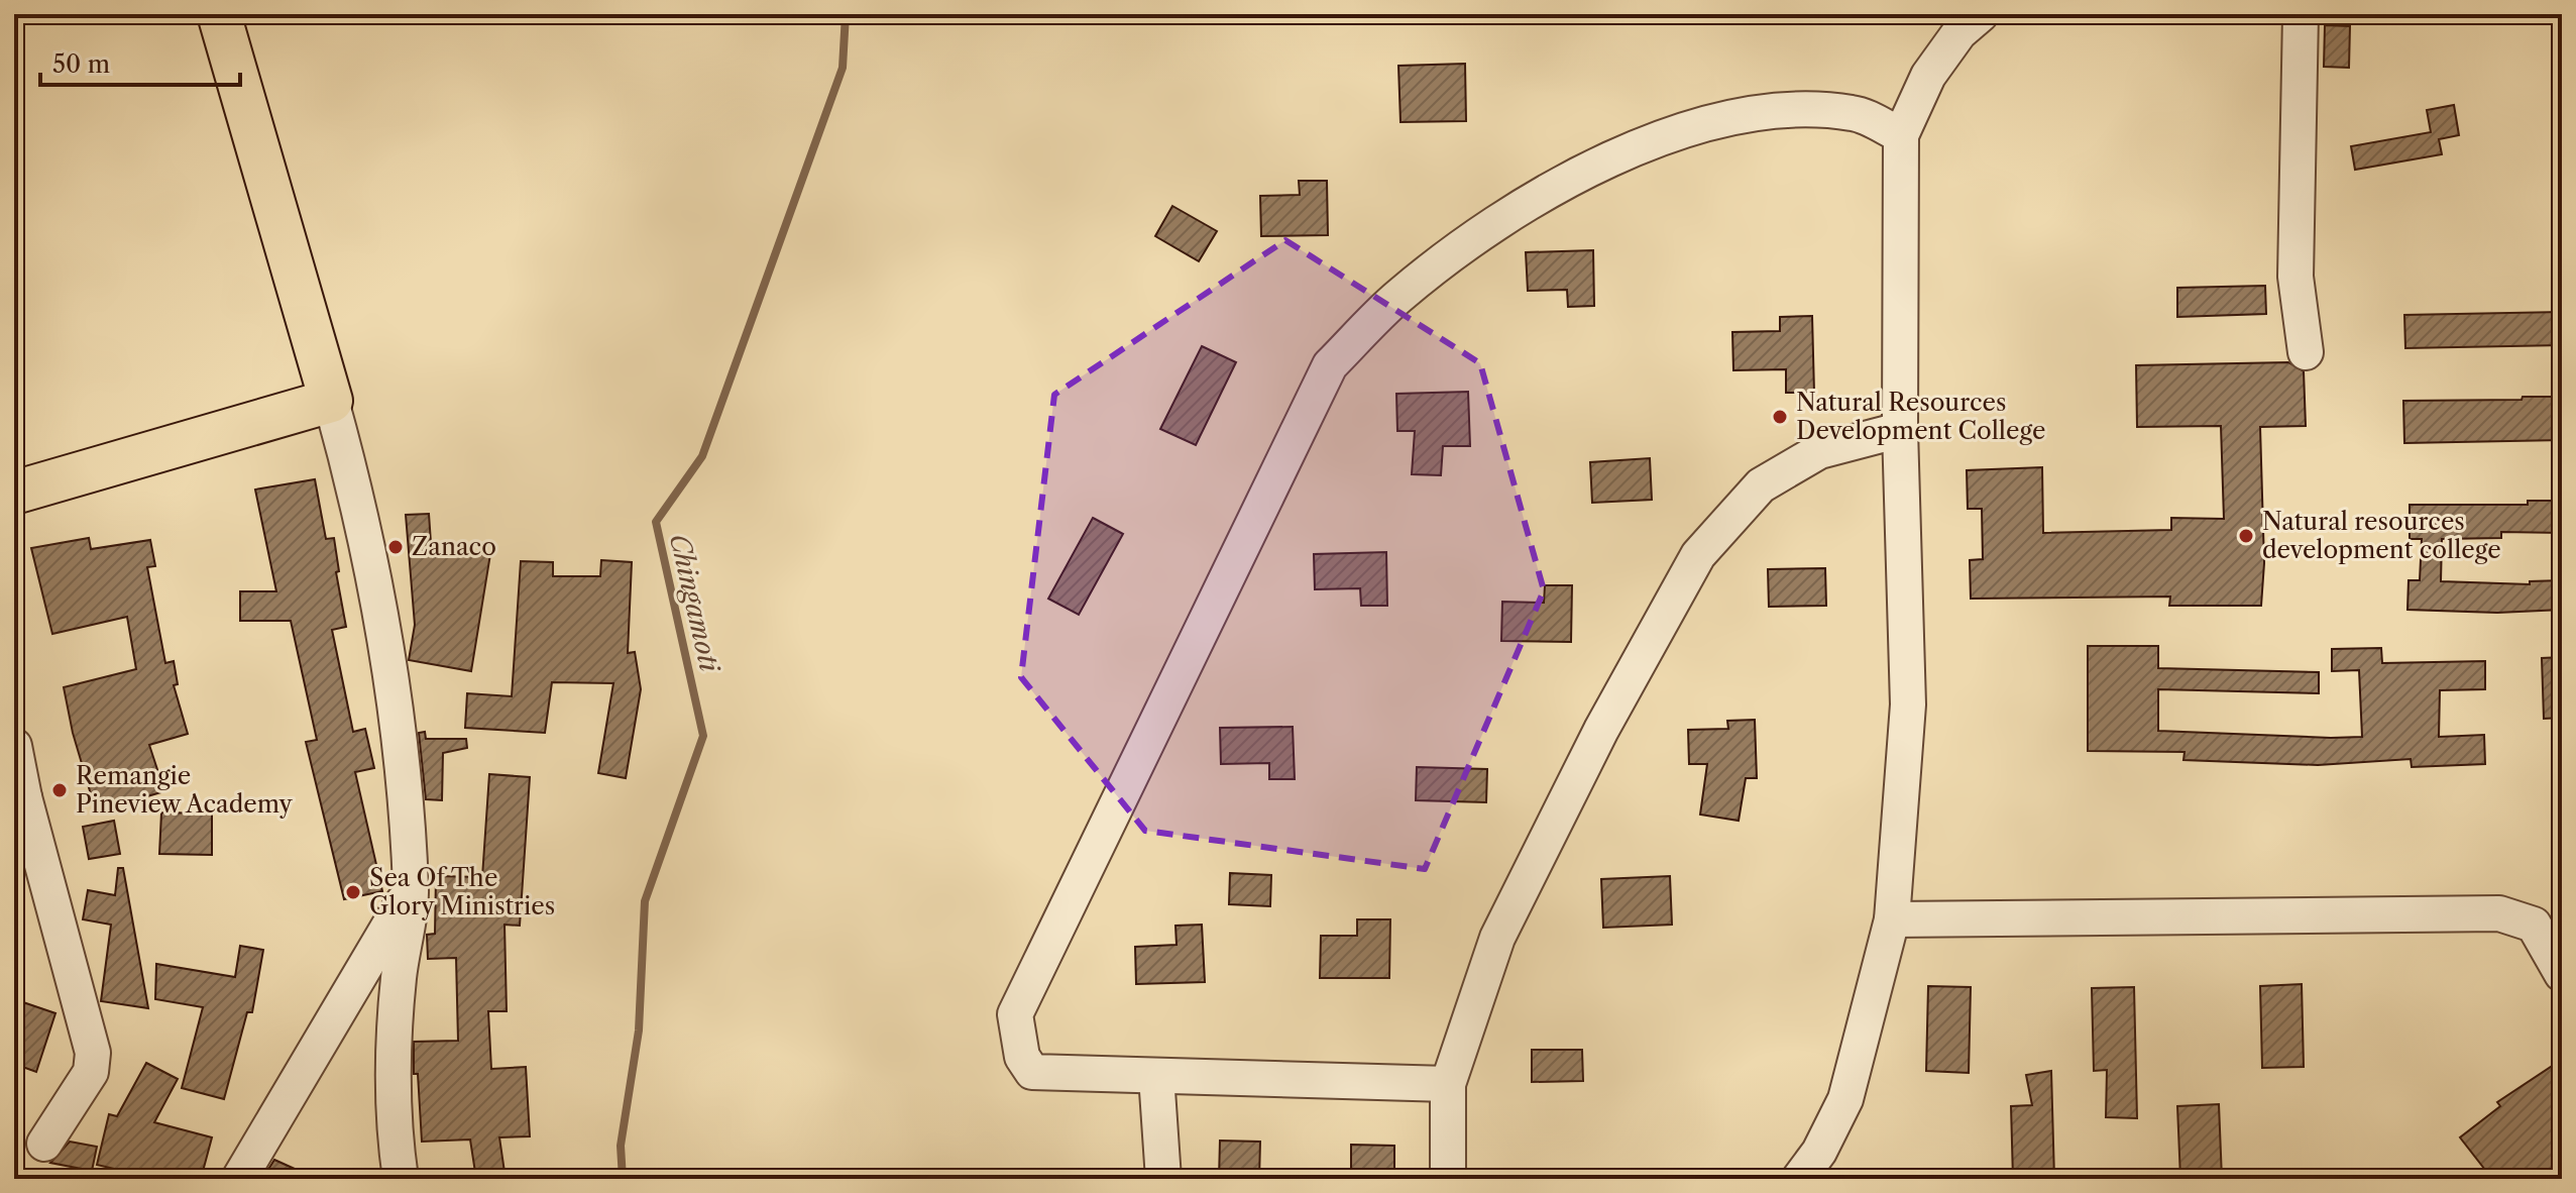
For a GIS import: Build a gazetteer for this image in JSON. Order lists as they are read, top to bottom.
{
  "water": ["Chingamoti"],
  "places": [
    "Natural Resources Development College",
    "Natural resources development college",
    "Zanaco",
    "Remangie Pineview Academy",
    "Sea Of The Glory Ministries"
  ],
  "scale_bar": "50 m"
}
